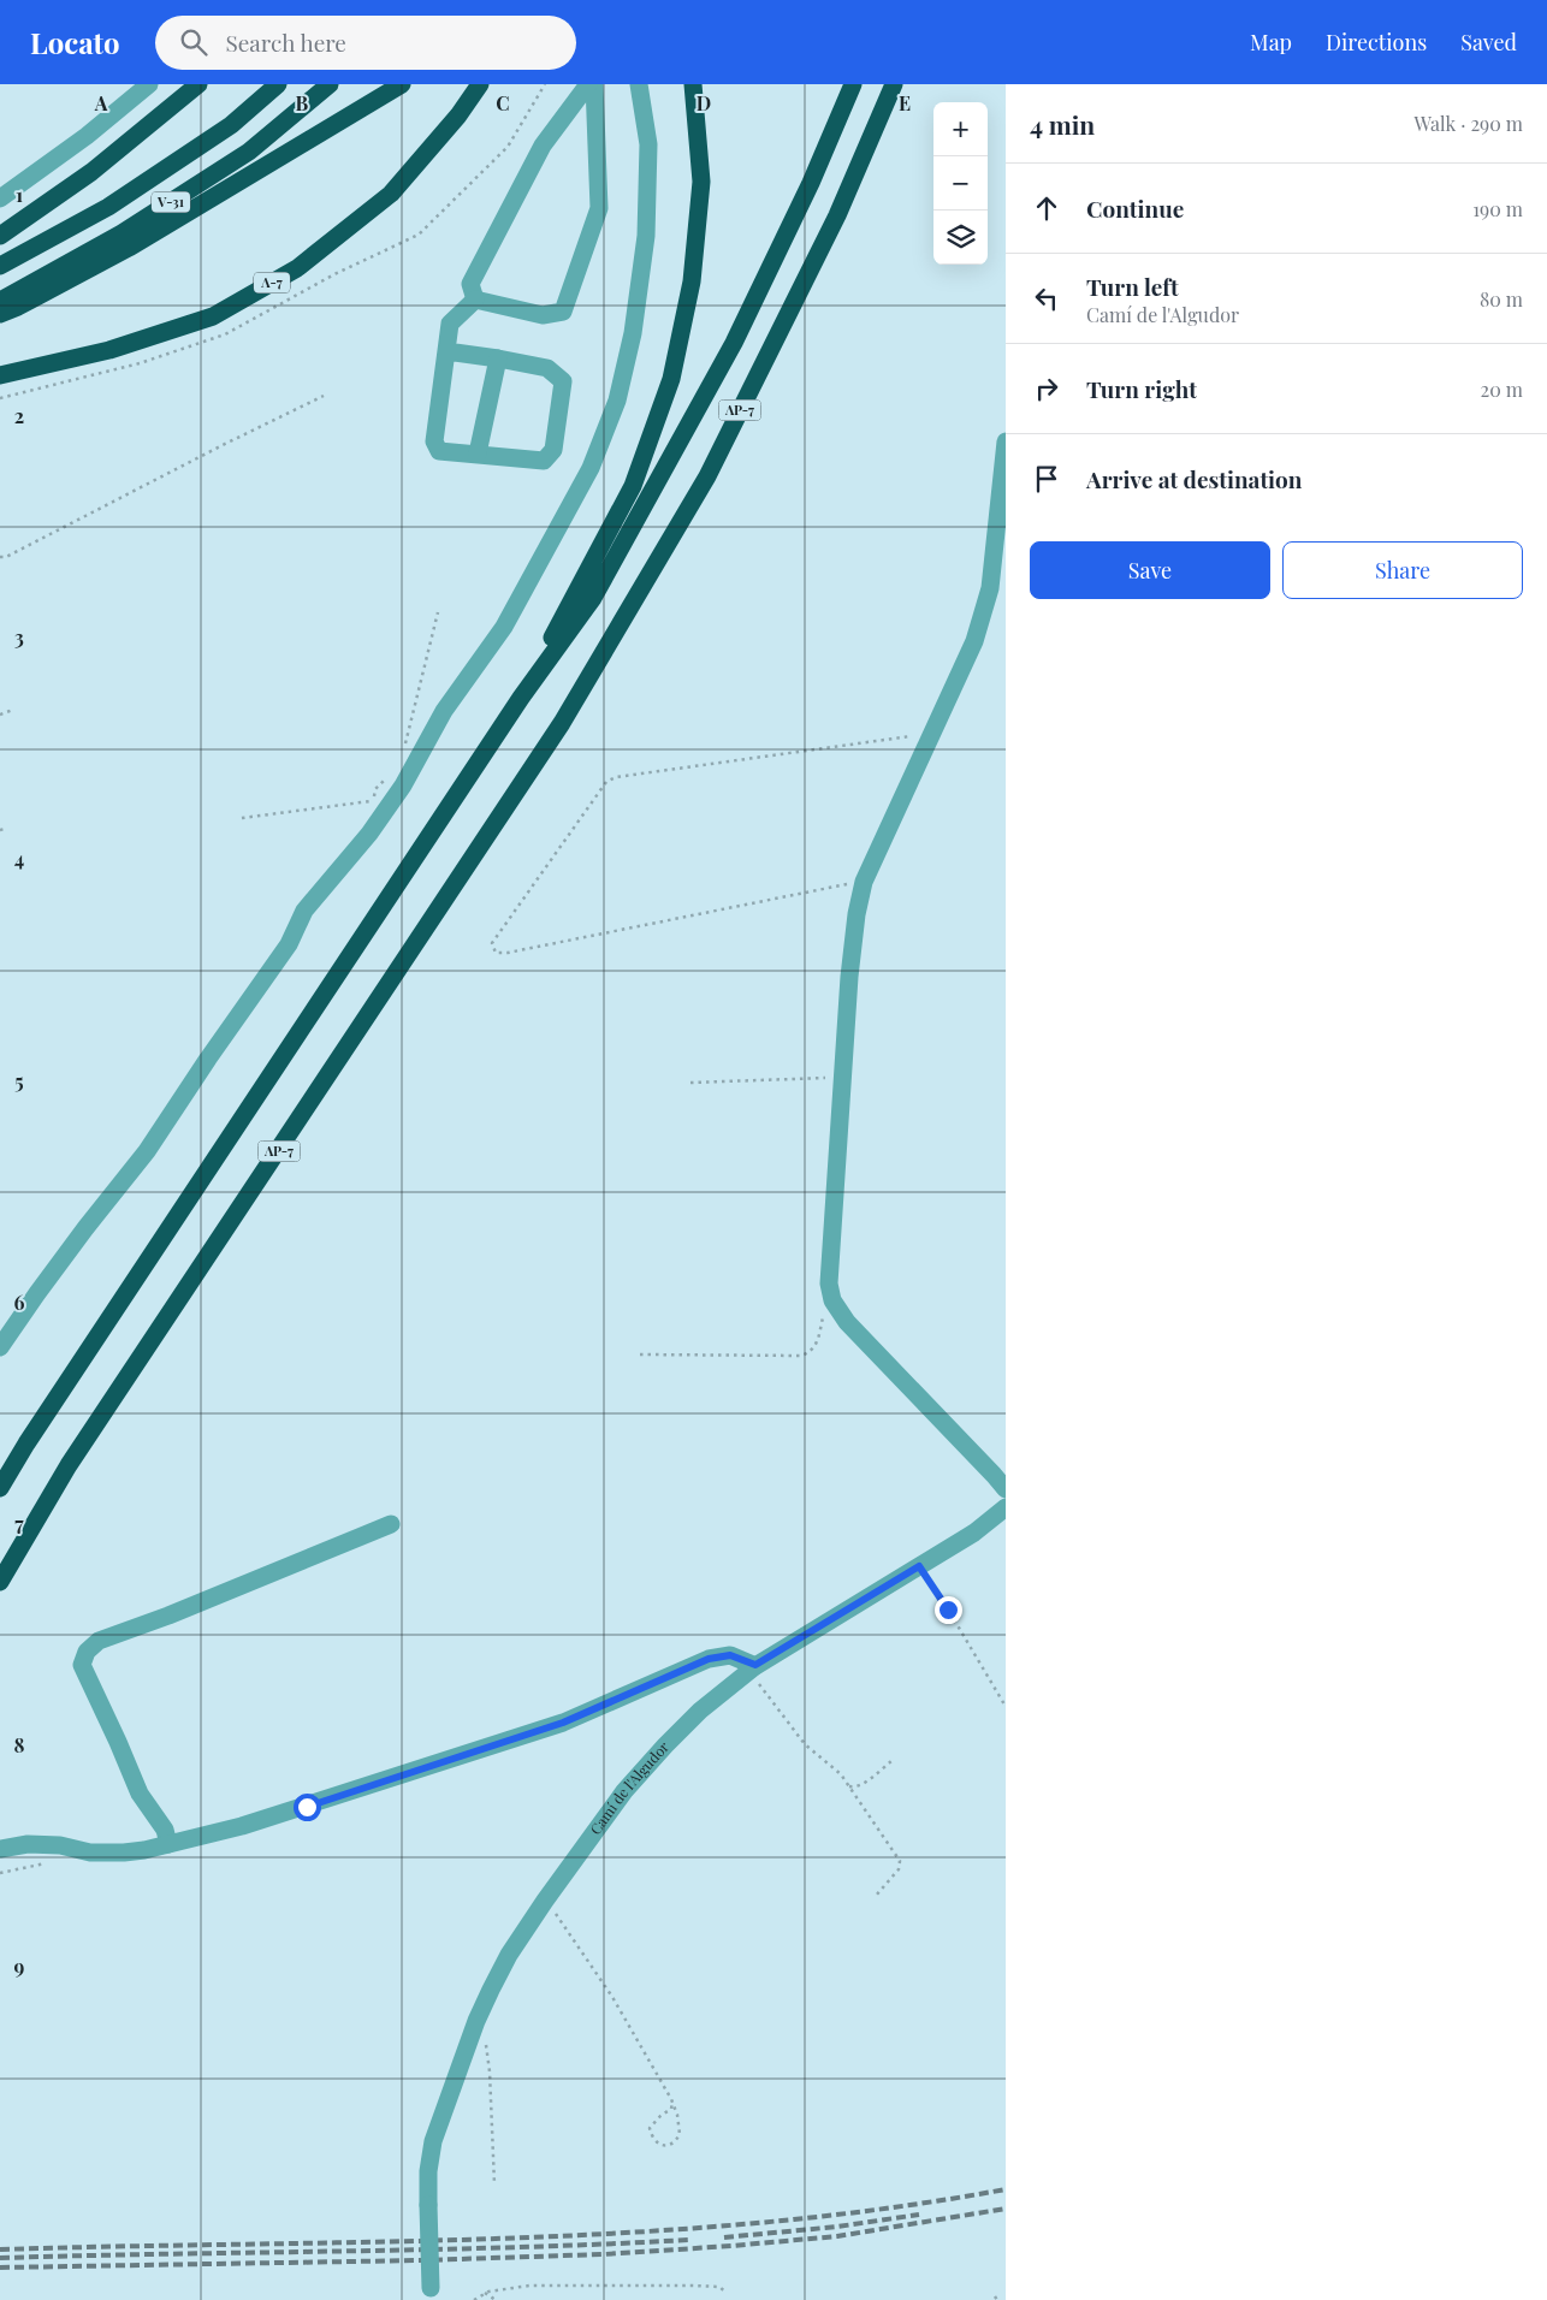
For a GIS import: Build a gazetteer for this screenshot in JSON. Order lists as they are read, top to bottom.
{
  "streets": {
    "highway": ["V-31", "A-7", "AP-7"],
    "street": ["Camí de l'Algudor"]
  },
  "page": {
    "header": "Locato",
    "search": "Search here",
    "nav": ["Map", "Directions", "Saved"],
    "heading": ["4 min", "Walk · 290 m"],
    "map_buttons": ["+", "−"],
    "list": [
      ["Continue", "190 m"],
      ["Turn left", "Camí de l'Algudor", "80 m"],
      ["Turn right", "20 m"],
      "Arrive at destination"
    ],
    "buttons": ["Save", "Share"]
  },
  "grid": {
    "columns": [
      "A",
      "B",
      "C",
      "D",
      "E"
    ],
    "rows": [
      "1",
      "2",
      "3",
      "4",
      "5",
      "6",
      "7",
      "8",
      "9"
    ]
  }
}
